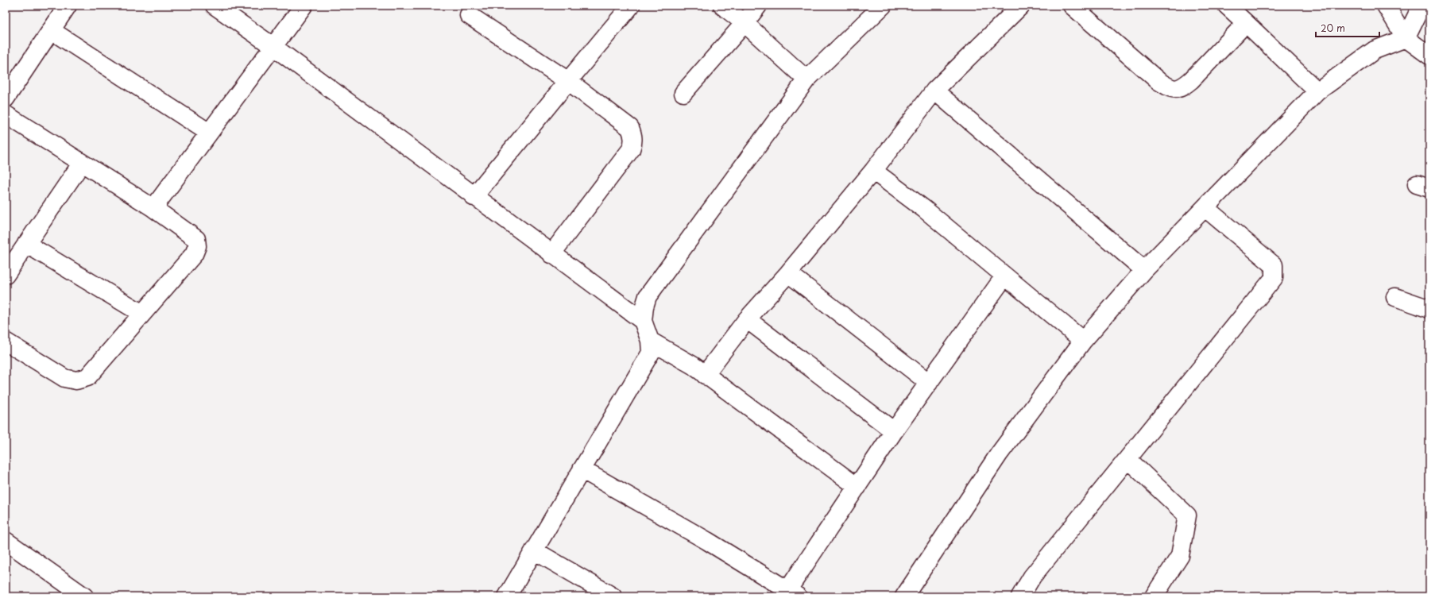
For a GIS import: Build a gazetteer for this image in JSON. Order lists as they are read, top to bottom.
{
  "scale_bar": "20 m"
}
